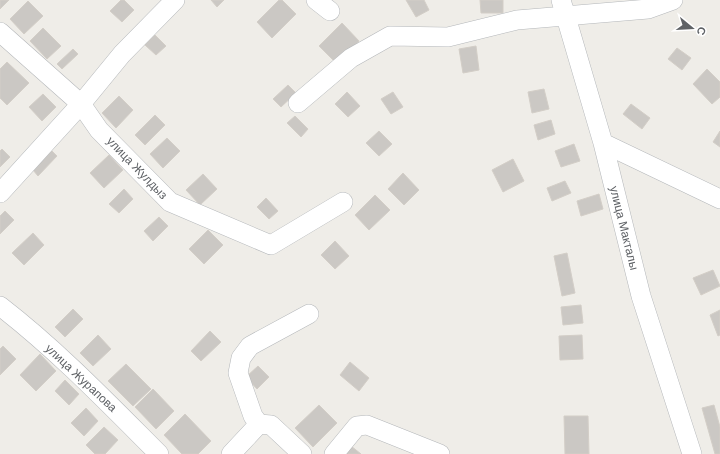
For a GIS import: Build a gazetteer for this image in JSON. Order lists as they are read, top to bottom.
{
  "streets": {
    "street": ["улица Жулдыз", "улица Макталы", "улица Журапова"]
  },
  "north": "right"
}
